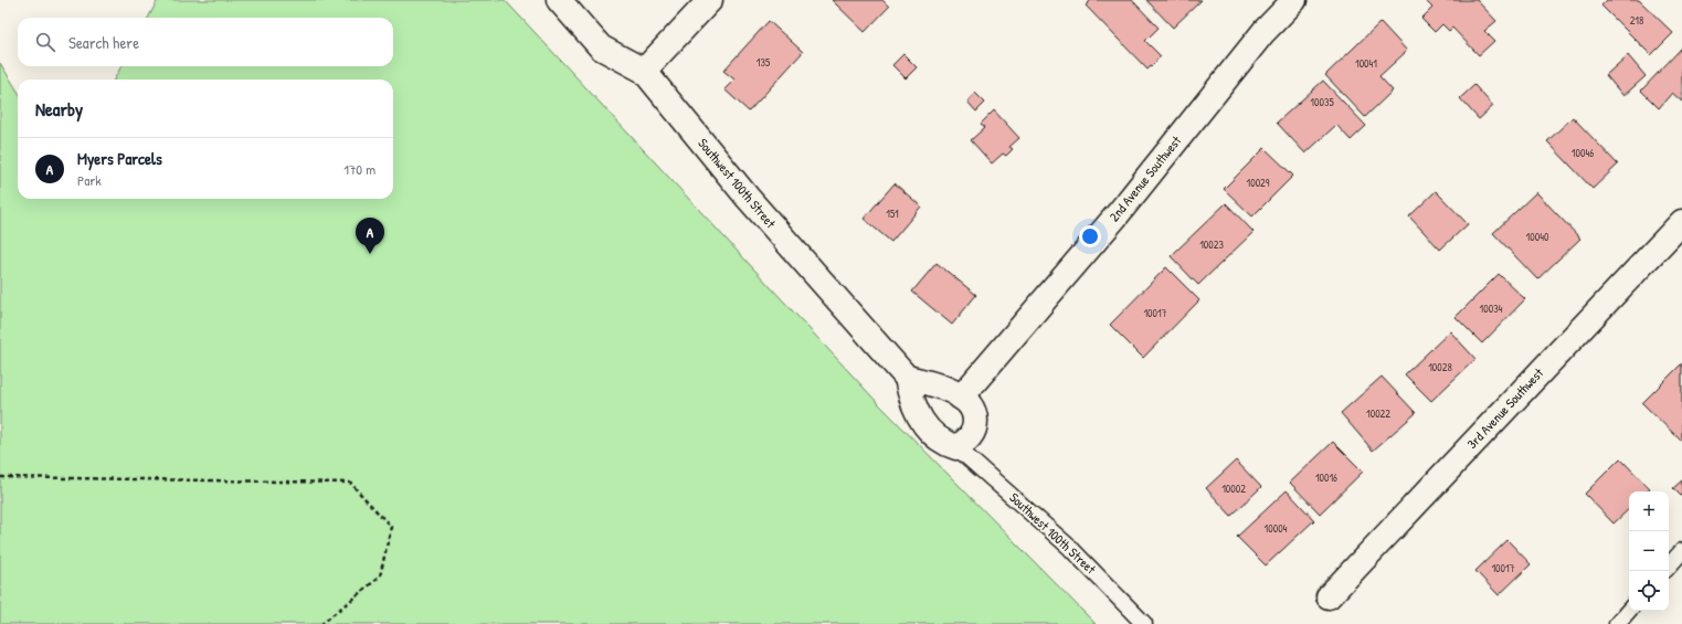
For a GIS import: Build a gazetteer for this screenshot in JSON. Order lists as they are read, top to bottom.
{
  "streets": {
    "street": ["2nd Avenue Southwest", "Southwest 100th Street", "3rd Avenue Southwest"]
  },
  "house_numbers": [
    "218",
    "135",
    "10041",
    "10035",
    "10046",
    "10029",
    "151",
    "10040",
    "10023",
    "10034",
    "10017",
    "10028",
    "10022",
    "10016",
    "10002",
    "10004",
    "10017"
  ],
  "page": {
    "search": "Search here",
    "heading": "Nearby",
    "list": [
      {
        "mark": "A",
        "name": "Myers Parcels",
        "note": "Park",
        "value": "170 m"
      }
    ],
    "pins": "A",
    "map_buttons": ["+", "−"]
  }
}
